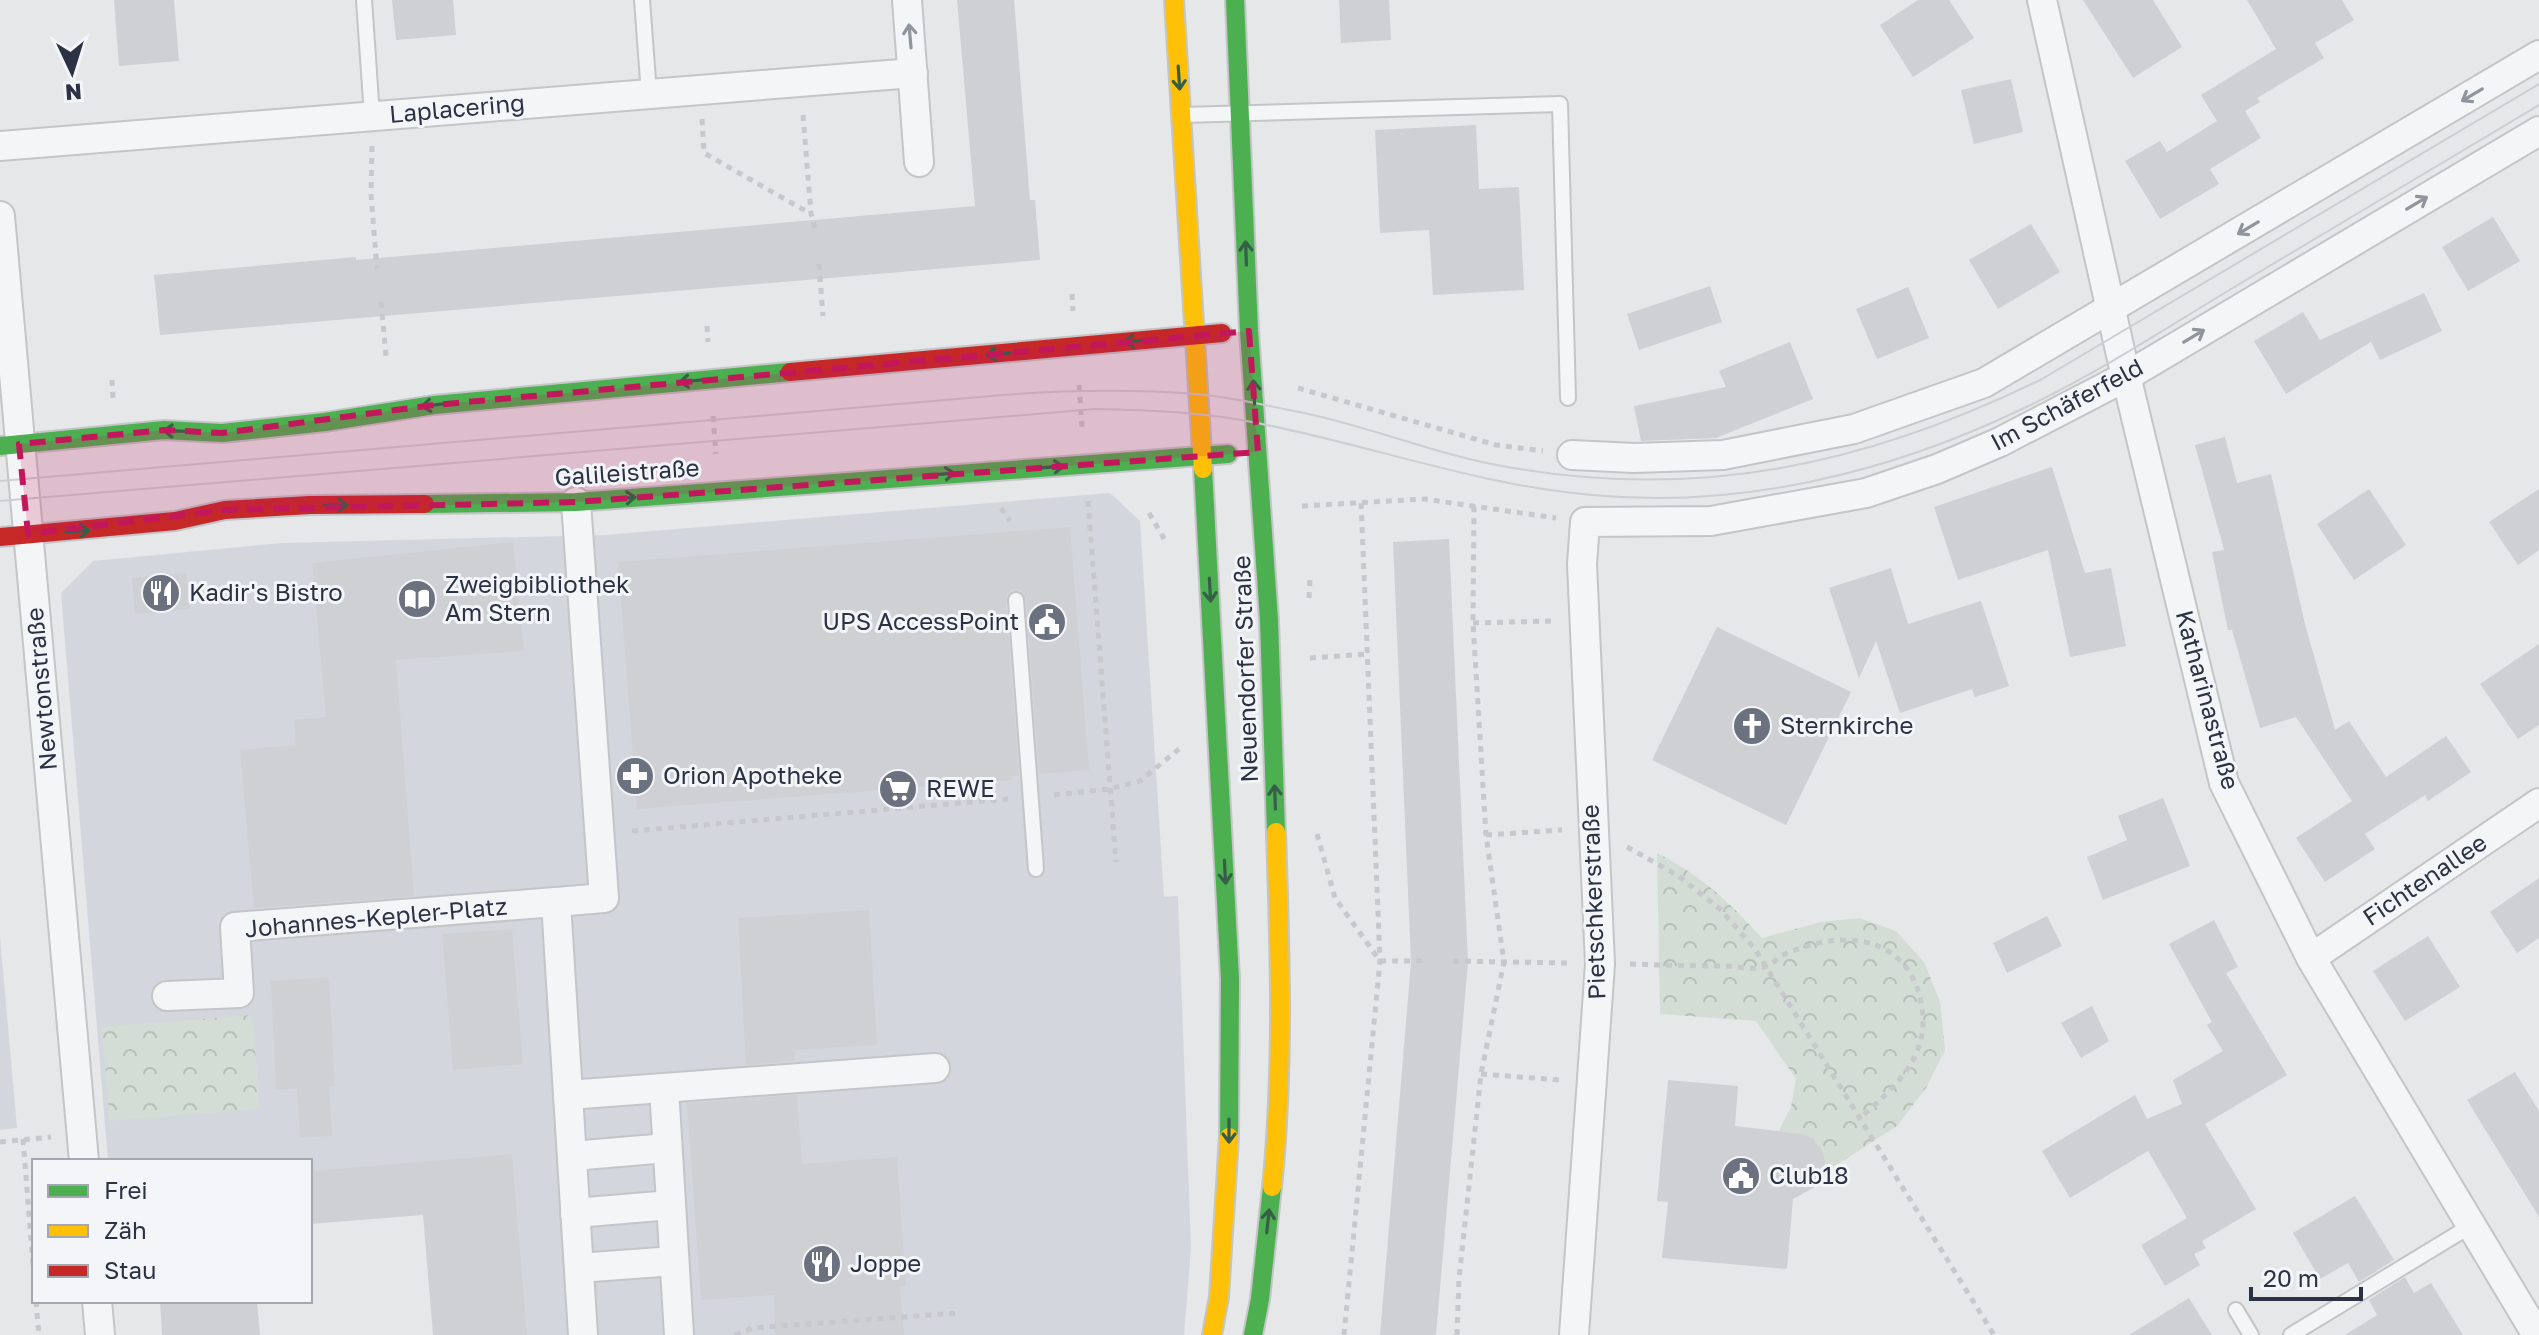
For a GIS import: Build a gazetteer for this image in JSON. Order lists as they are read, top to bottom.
{
  "streets": {
    "street": [
      "Laplacering",
      "Im Schäferfeld",
      "Galileistraße",
      "Neuendorfer Straße",
      "Newtonstraße",
      "Katharinastraße",
      "Fichtenallee",
      "Pietschkerstraße",
      "Johannes-Kepler-Platz"
    ]
  },
  "crossings": [
    ["Im Schäferfeld", "Katharinastraße"],
    ["Im Schäferfeld", "Pietschkerstraße"],
    ["Galileistraße", "Neuendorfer Straße"],
    ["Galileistraße", "Newtonstraße"],
    ["Galileistraße", "Johannes-Kepler-Platz"],
    ["Katharinastraße", "Fichtenallee"]
  ],
  "places": {
    "restaurant": ["Kadir's Bistro", "Joppe"],
    "library": ["Zweigbibliothek Am Stern"],
    "public building": ["UPS AccessPoint", "Club18"],
    "church": ["Sternkirche"],
    "pharmacy": ["Orion Apotheke"],
    "supermarket": ["REWE"]
  },
  "legend": ["Frei", "Zäh", "Stau"],
  "scale_bar": "20 m",
  "north": "bottom"
}
